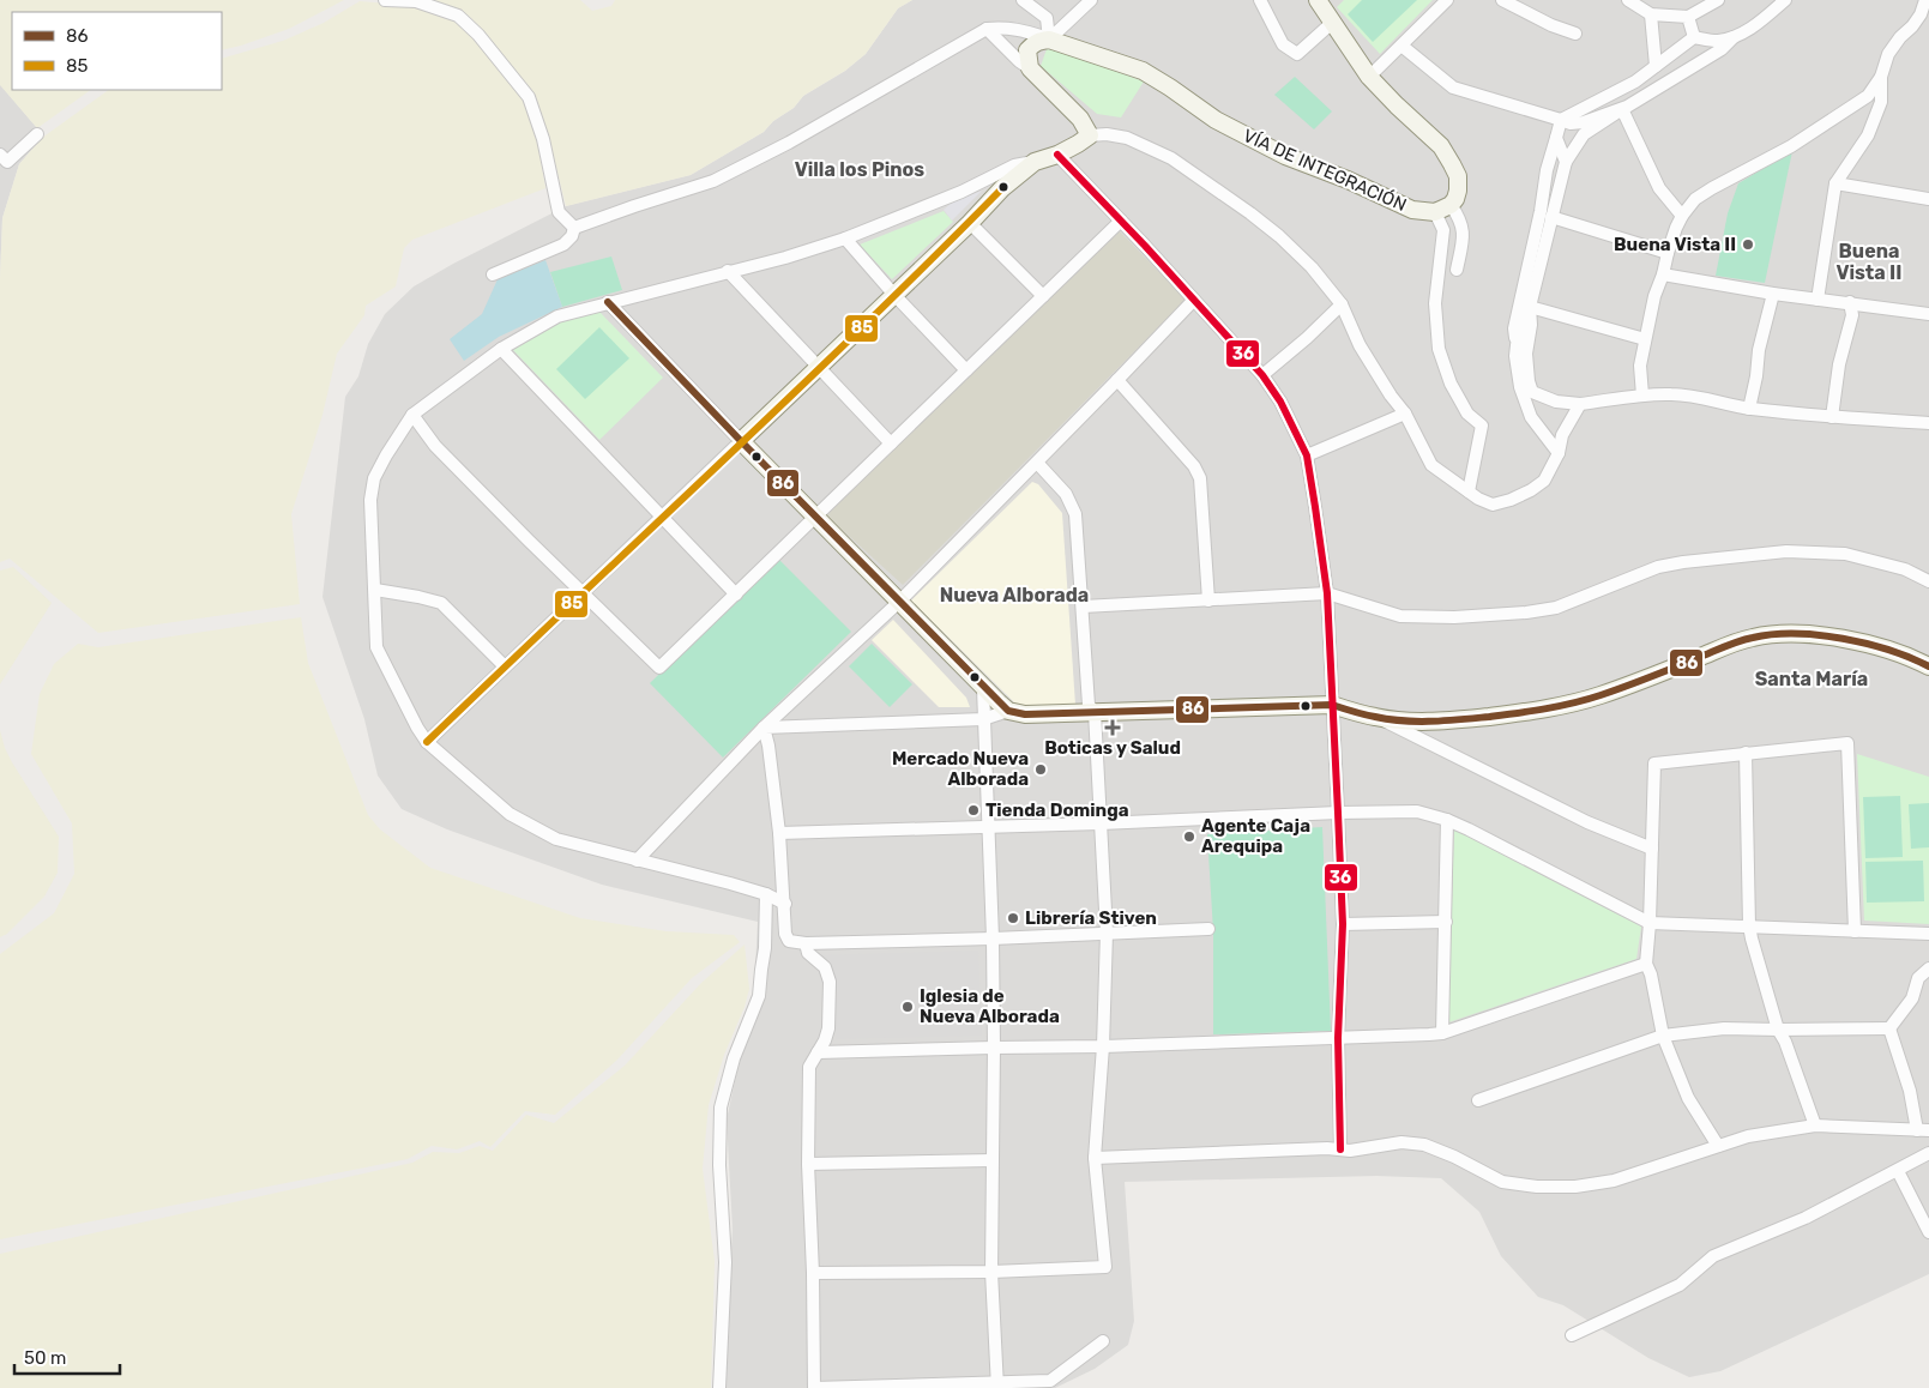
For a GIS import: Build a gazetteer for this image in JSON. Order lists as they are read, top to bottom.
{
  "streets": {
    "main road": ["VÍA DE INTEGRACIÓN"]
  },
  "districts": [
    "Villa los Pinos",
    "Buena Vista II",
    "Nueva Alborada",
    "Santa María"
  ],
  "places": {
    "other": [
      "Buena Vista II",
      "Mercado Nueva Alborada",
      "Tienda Dominga",
      "Agente Caja Arequipa",
      "Librería Stiven",
      "Iglesia de Nueva Alborada"
    ],
    "health": ["Boticas y Salud"]
  },
  "lines": ["transit line 36", "transit line 85", "transit line 86"],
  "legend": ["86", "85"],
  "scale_bar": "50 m"
}
